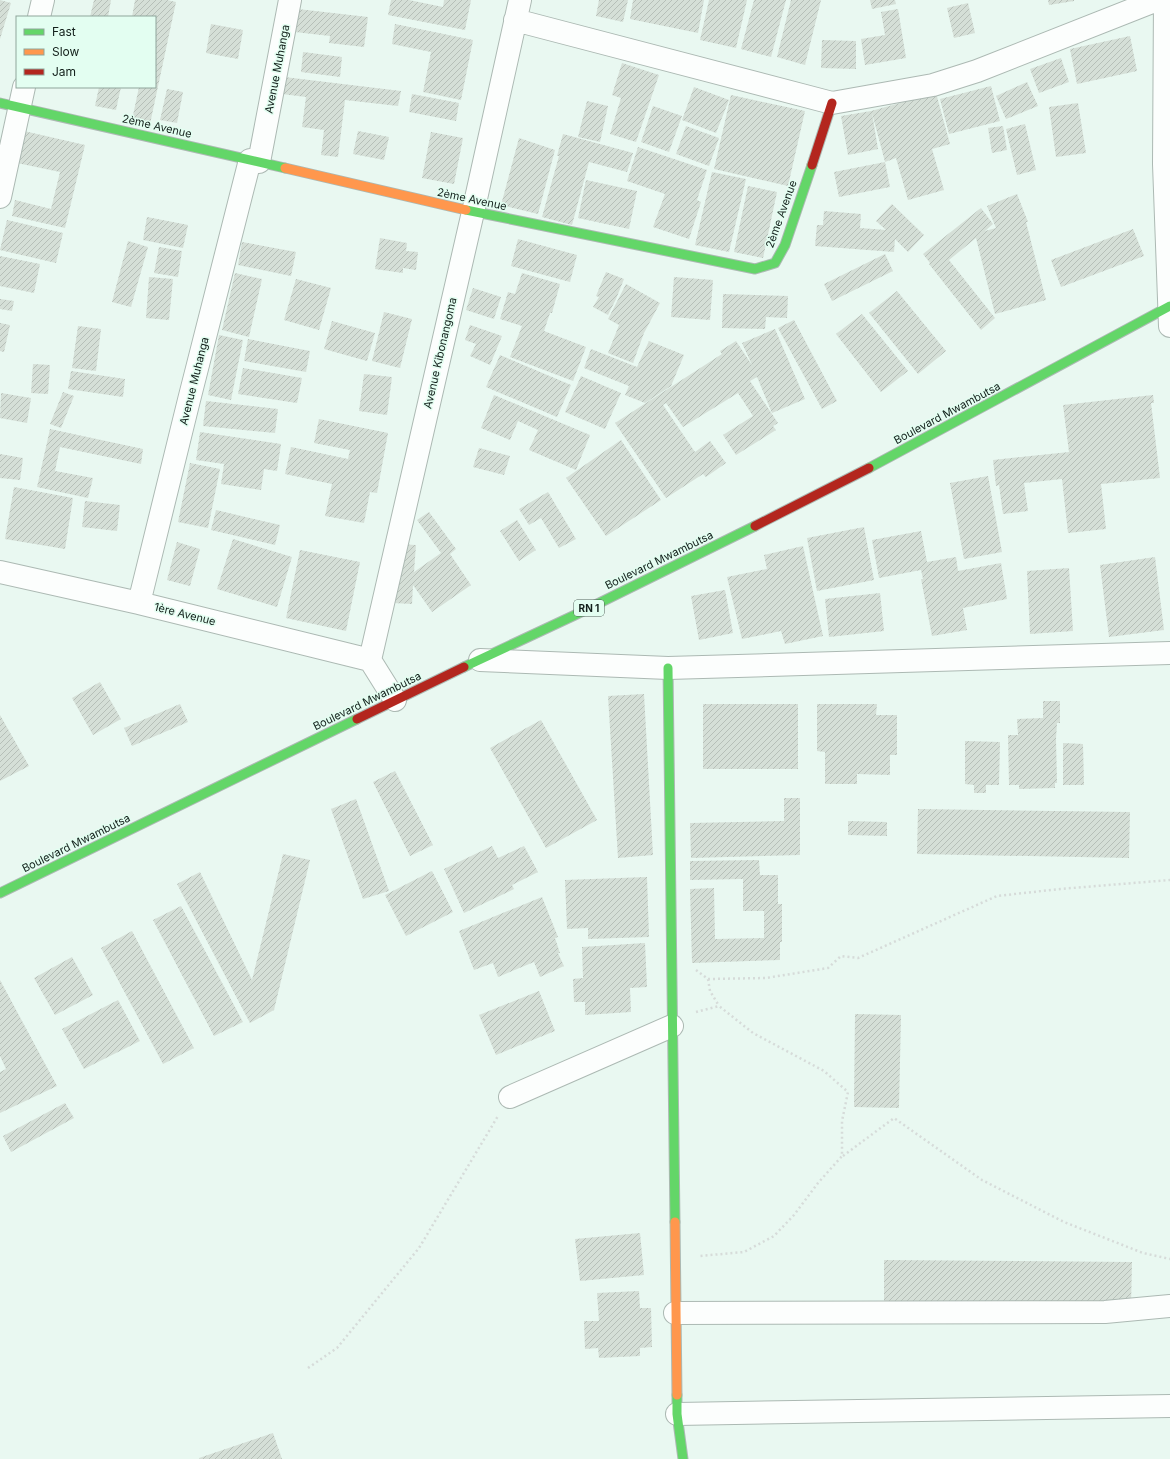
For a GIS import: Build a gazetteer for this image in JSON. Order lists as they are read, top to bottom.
{
  "streets": {
    "main road": ["2ème Avenue", "Boulevard Mwambutsa", "RN 1"],
    "street": ["Avenue Muhanga", "Avenue Kibonangoma", "1ère Avenue"]
  },
  "crossings": [
    ["Avenue Muhanga", "2ème Avenue"],
    ["Avenue Muhanga", "1ère Avenue"],
    ["2ème Avenue", "Avenue Kibonangoma"],
    ["Avenue Kibonangoma", "1ère Avenue"]
  ],
  "legend": ["Fast", "Slow", "Jam"]
}
